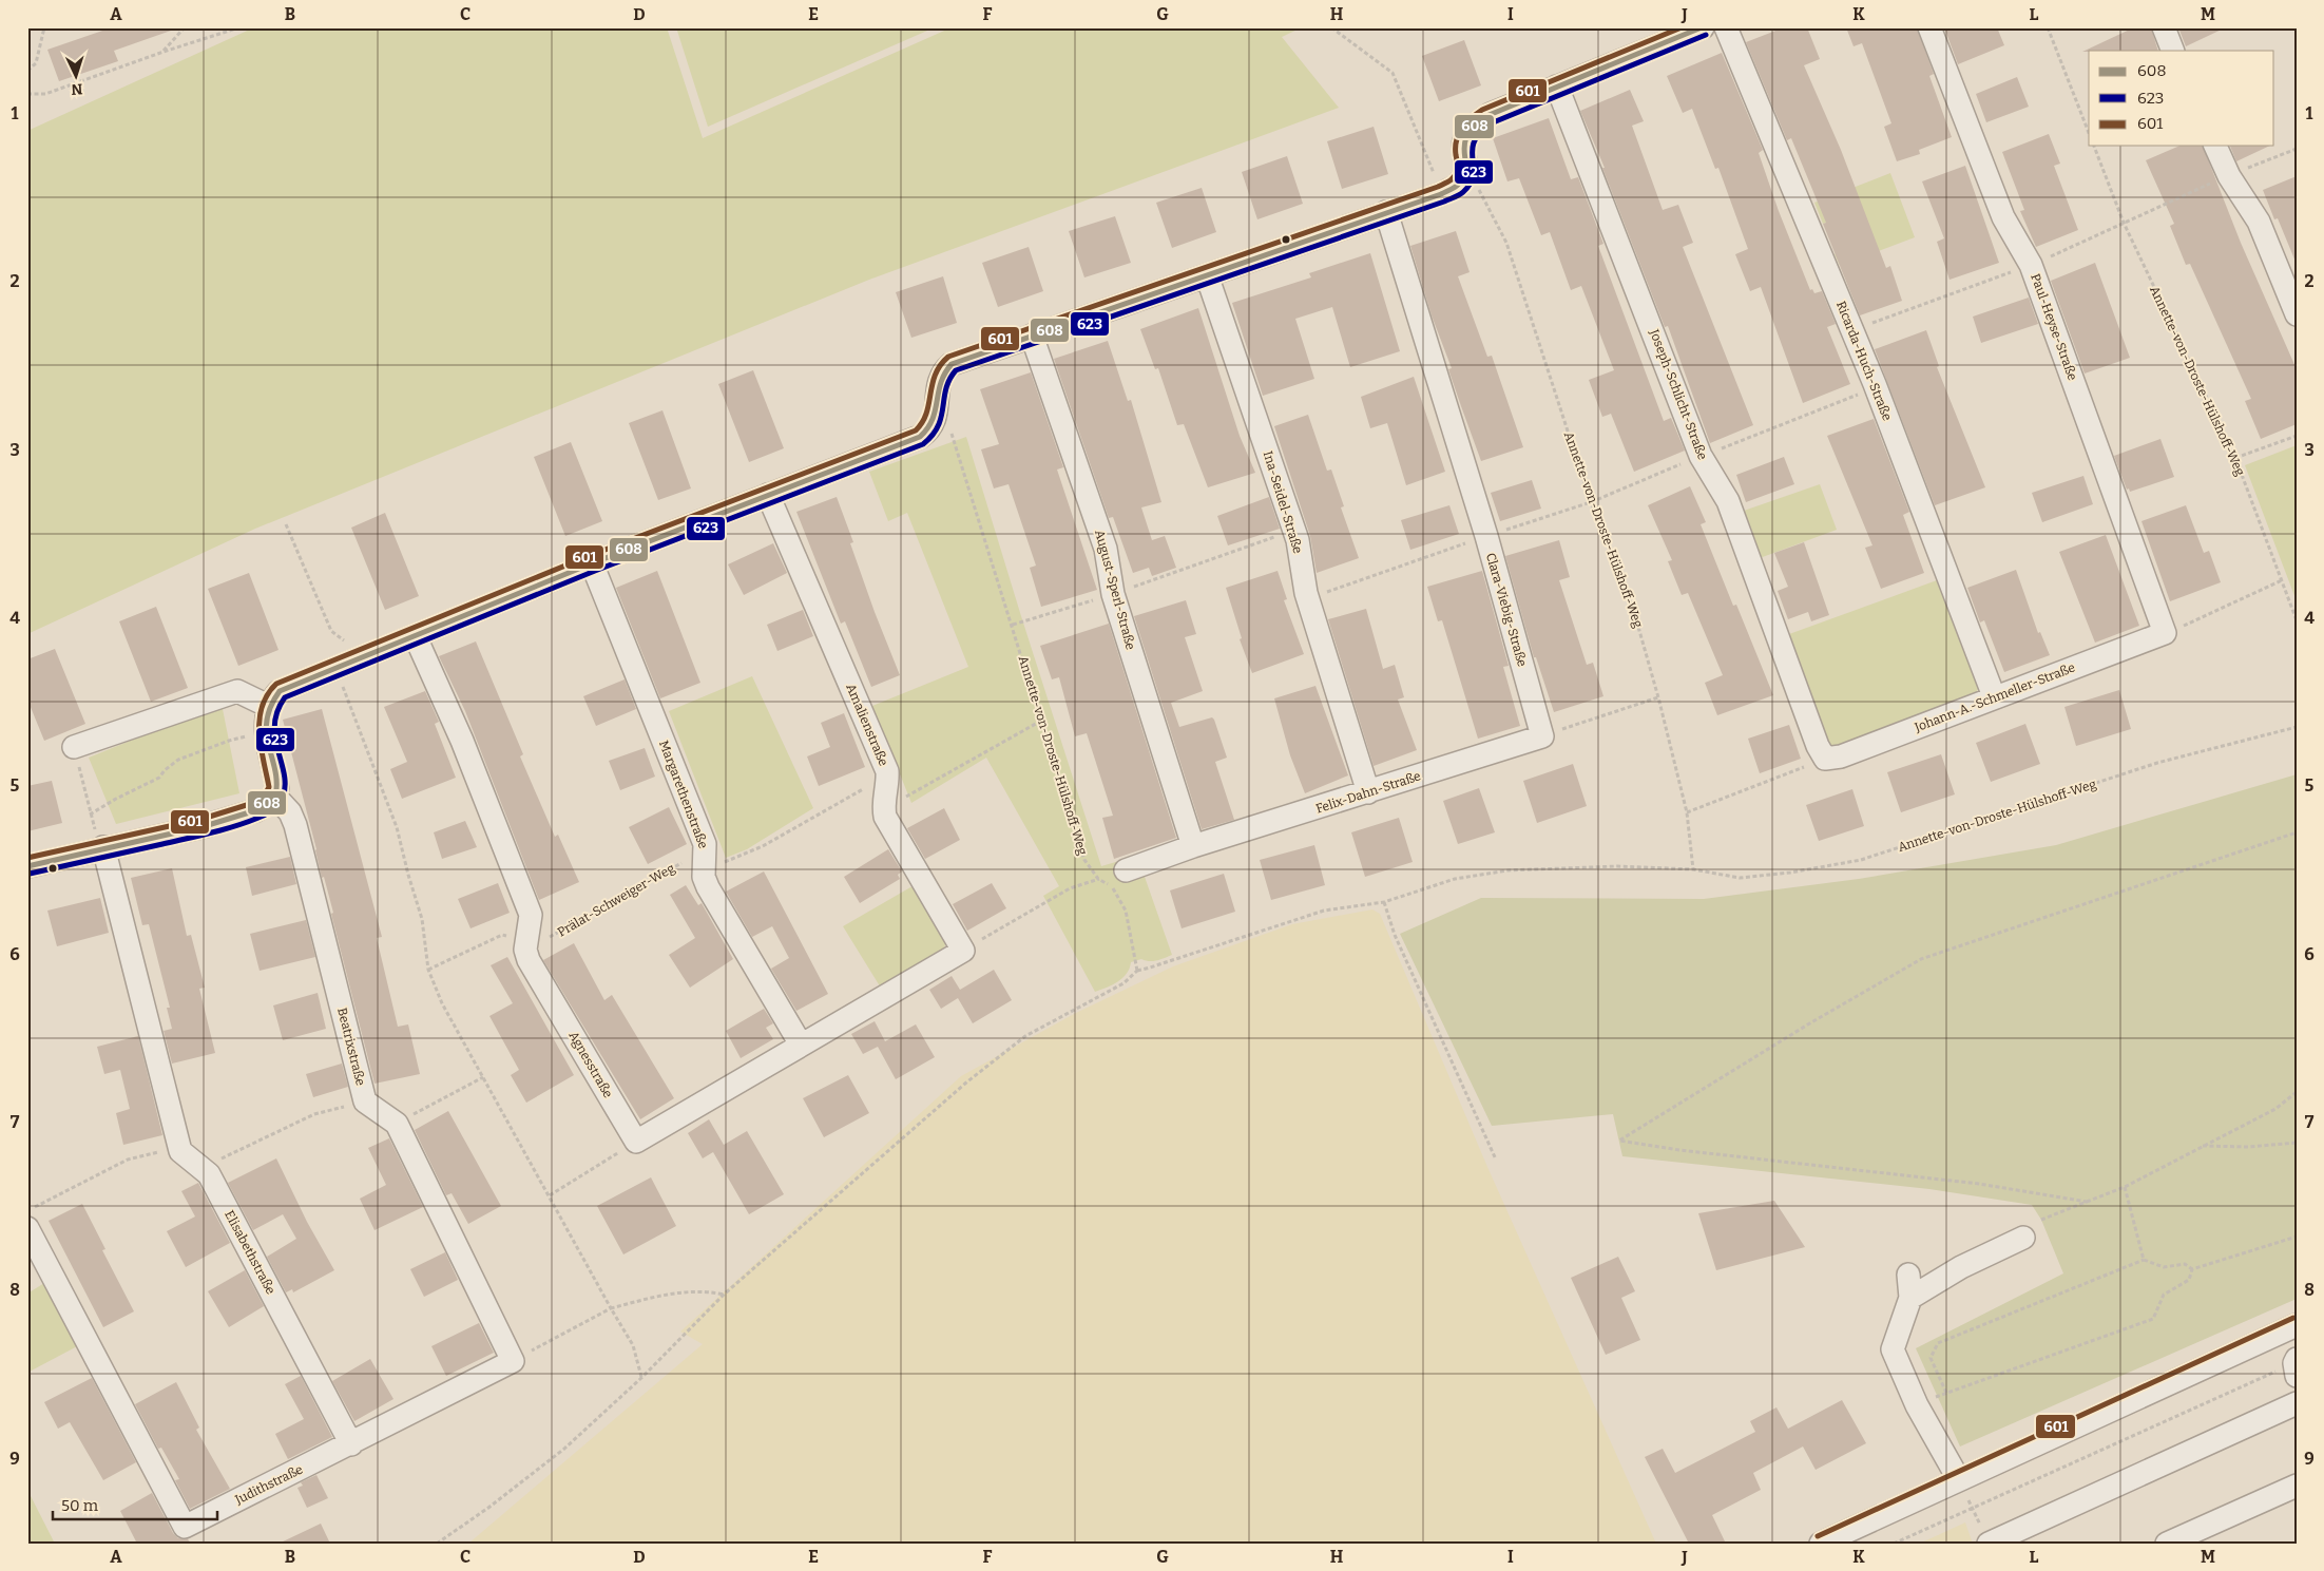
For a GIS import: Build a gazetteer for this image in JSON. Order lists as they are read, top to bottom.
{
  "streets": {
    "street": [
      "Paul-Heyse-Straße",
      "Ricarda-Huch-Straße",
      "Joseph-Schlicht-Straße",
      "Ina-Seidel-Straße",
      "August-Sperl-Straße",
      "Clara-Viebig-Straße",
      "Johann-A.-Schmeller-Straße",
      "Amalienstraße",
      "Felix-Dahn-Straße",
      "Margarethenstraße",
      "Beatrixstraße",
      "Agnesstraße",
      "Elisabethstraße",
      "Judithstraße"
    ],
    "path": ["Annette-von-Droste-Hülshoff-Weg", "Prälat-Schweiger-Weg"]
  },
  "crossings": [
    ["Paul-Heyse-Straße", "Johann-A.-Schmeller-Straße"],
    ["Ricarda-Huch-Straße", "Johann-A.-Schmeller-Straße"],
    ["Annette-von-Droste-Hülshoff-Weg", "Prälat-Schweiger-Weg"],
    ["Joseph-Schlicht-Straße", "Johann-A.-Schmeller-Straße"],
    ["Ina-Seidel-Straße", "Felix-Dahn-Straße"],
    ["August-Sperl-Straße", "Felix-Dahn-Straße"],
    ["Clara-Viebig-Straße", "Felix-Dahn-Straße"],
    ["Amalienstraße", "Prälat-Schweiger-Weg"],
    ["Margarethenstraße", "Prälat-Schweiger-Weg"],
    ["Prälat-Schweiger-Weg", "Agnesstraße"],
    ["Beatrixstraße", "Judithstraße"],
    ["Elisabethstraße", "Judithstraße"]
  ],
  "lines": ["transit line 608", "transit line 601", "transit line 623"],
  "legend": ["608", "623", "601"],
  "scale_bar": "50 m",
  "north": "bottom",
  "grid": {
    "columns": [
      "A",
      "B",
      "C",
      "D",
      "E",
      "F",
      "G",
      "H",
      "I",
      "J",
      "K",
      "L",
      "M"
    ],
    "rows": [
      "1",
      "2",
      "3",
      "4",
      "5",
      "6",
      "7",
      "8",
      "9"
    ]
  }
}
